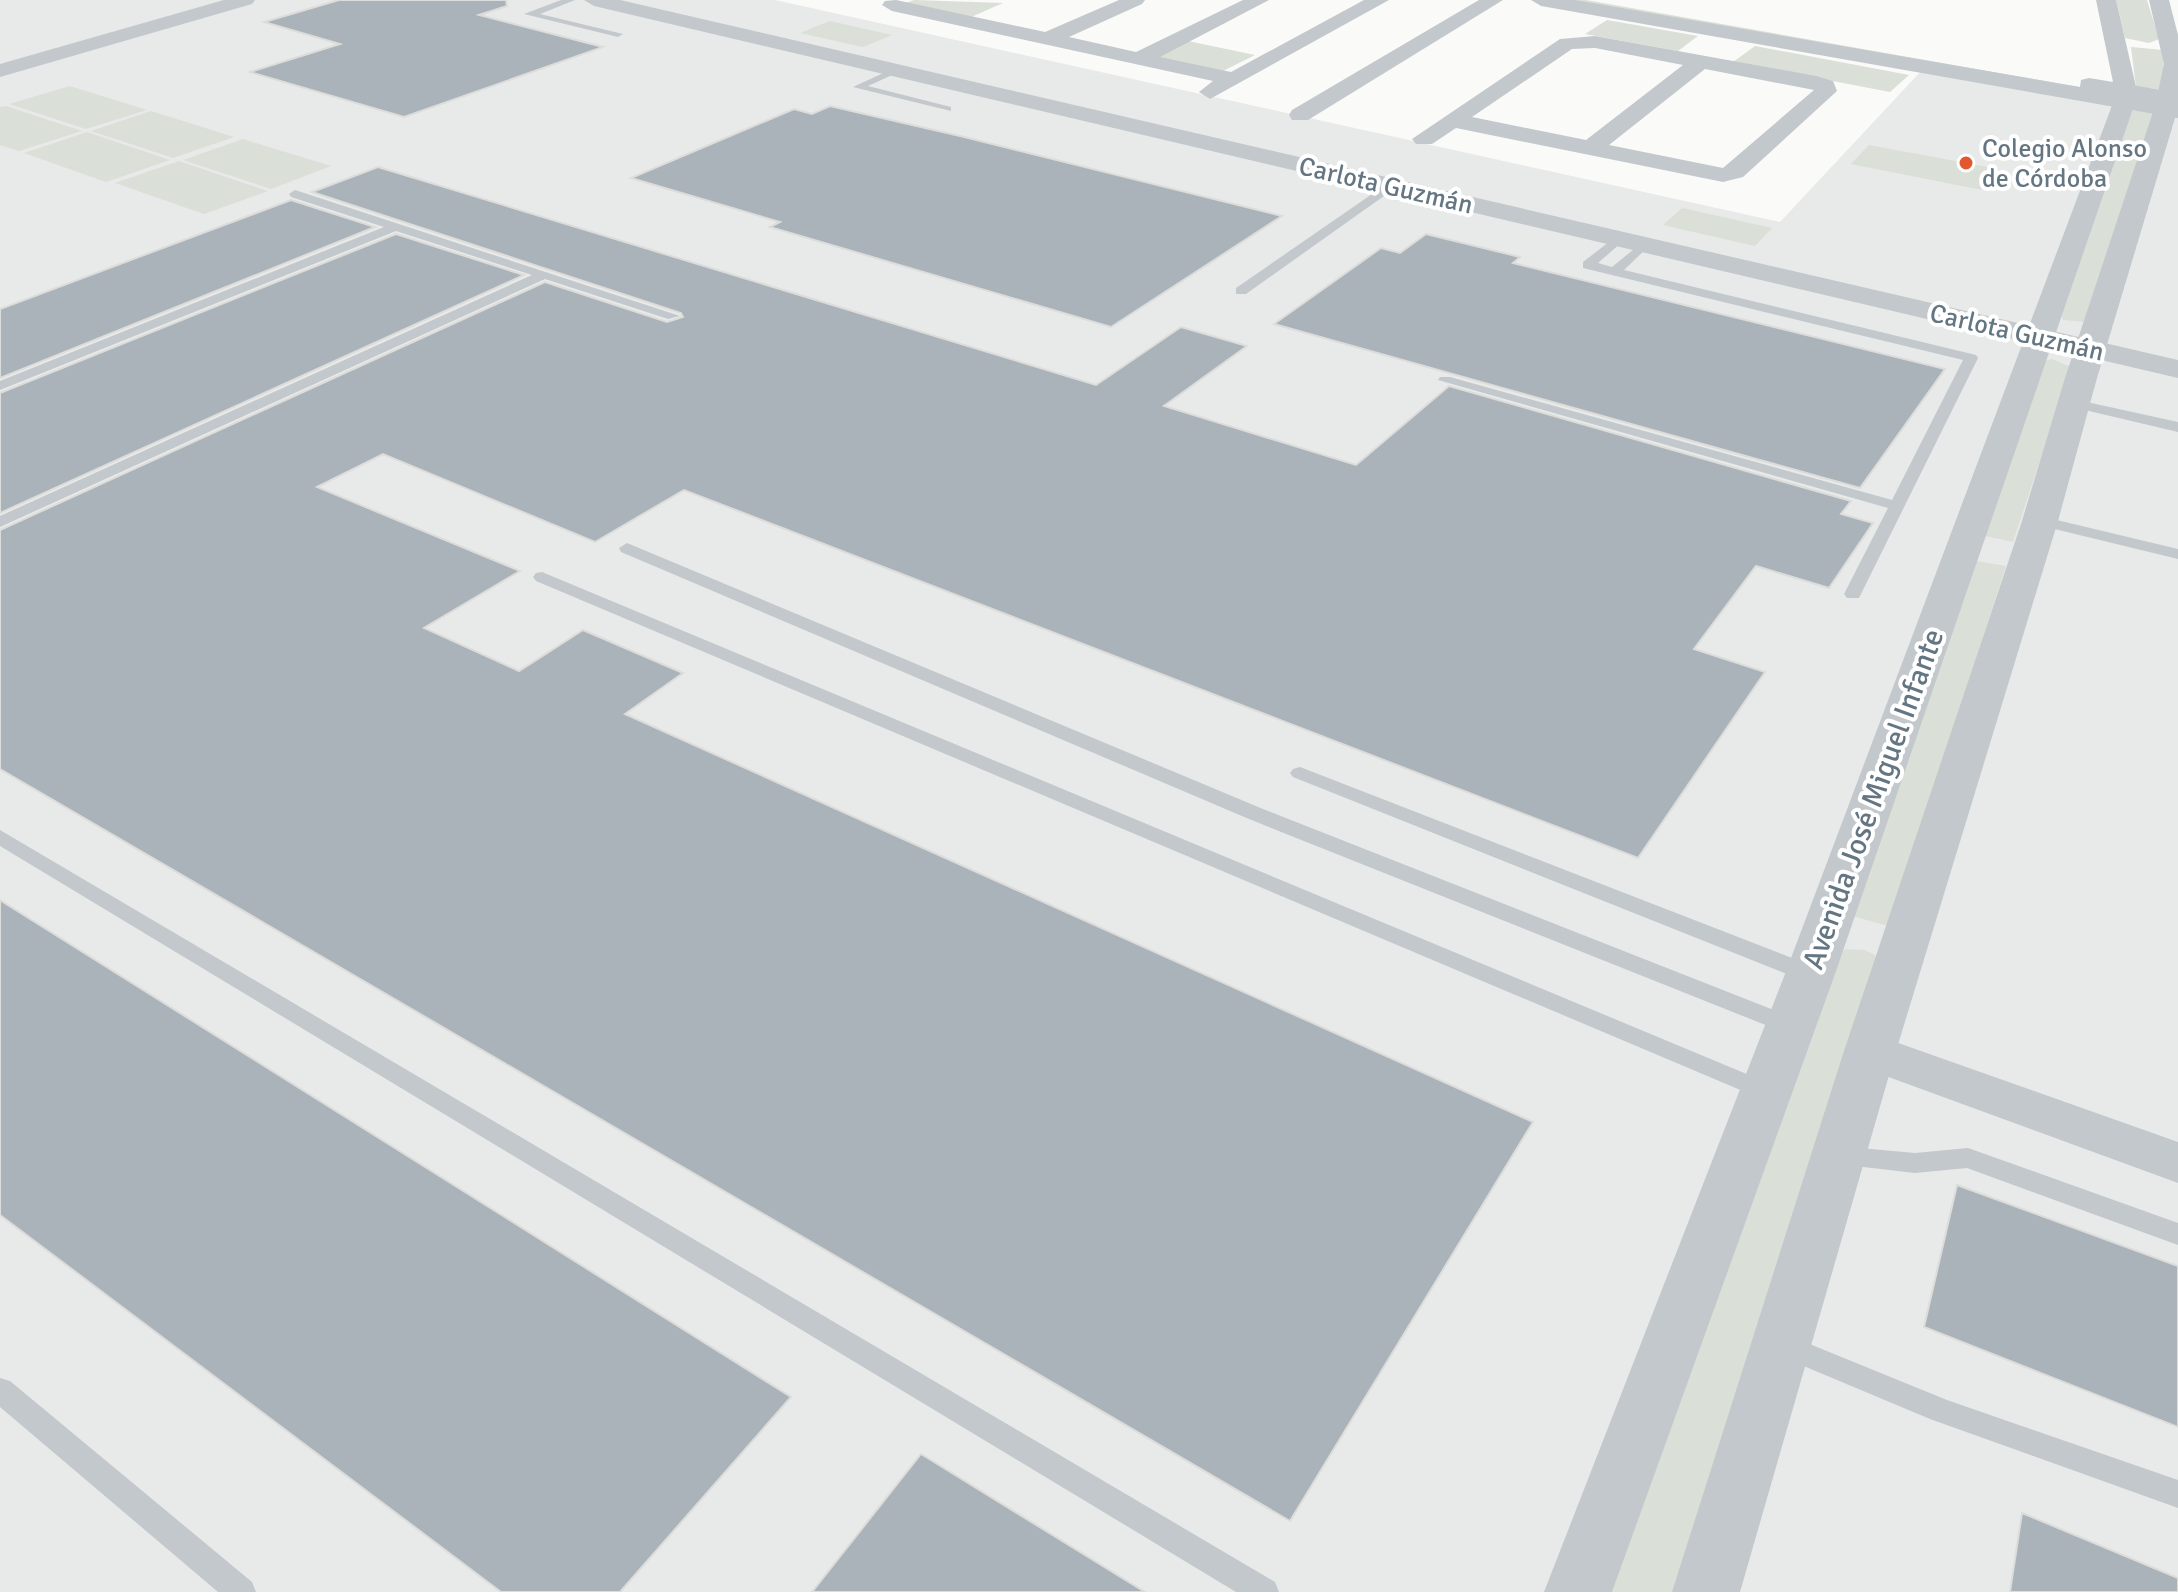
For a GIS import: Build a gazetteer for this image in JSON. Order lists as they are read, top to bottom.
{
  "streets": {
    "street": ["Carlota Guzmán", "Avenida José Miguel Infante"]
  },
  "crossings": [
    ["Carlota Guzmán", "Avenida José Miguel Infante"]
  ],
  "places": ["Colegio Alonso de Córdoba"]
}
